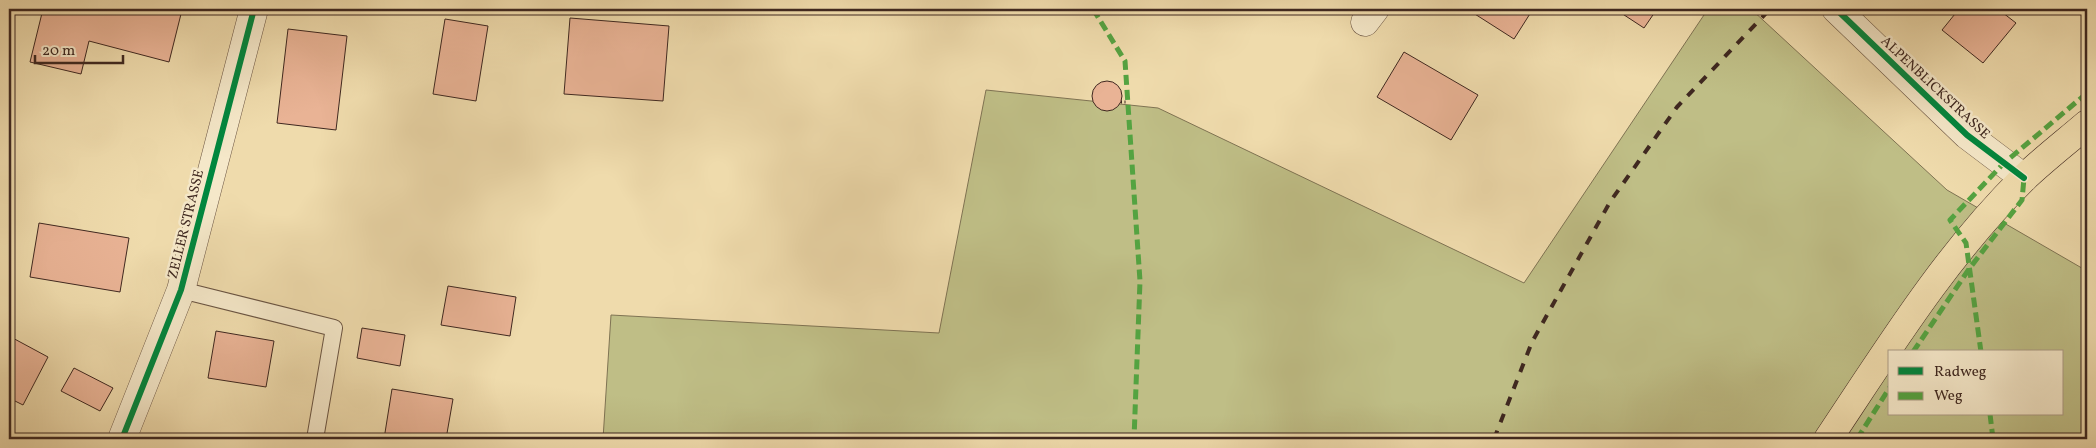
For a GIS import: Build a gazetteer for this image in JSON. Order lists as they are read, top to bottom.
{
  "streets": {
    "street": ["ALPENBLICKSTRASSE", "ZELLER STRASSE"]
  },
  "legend": ["Radweg", "Weg"],
  "scale_bar": "20 m"
}
